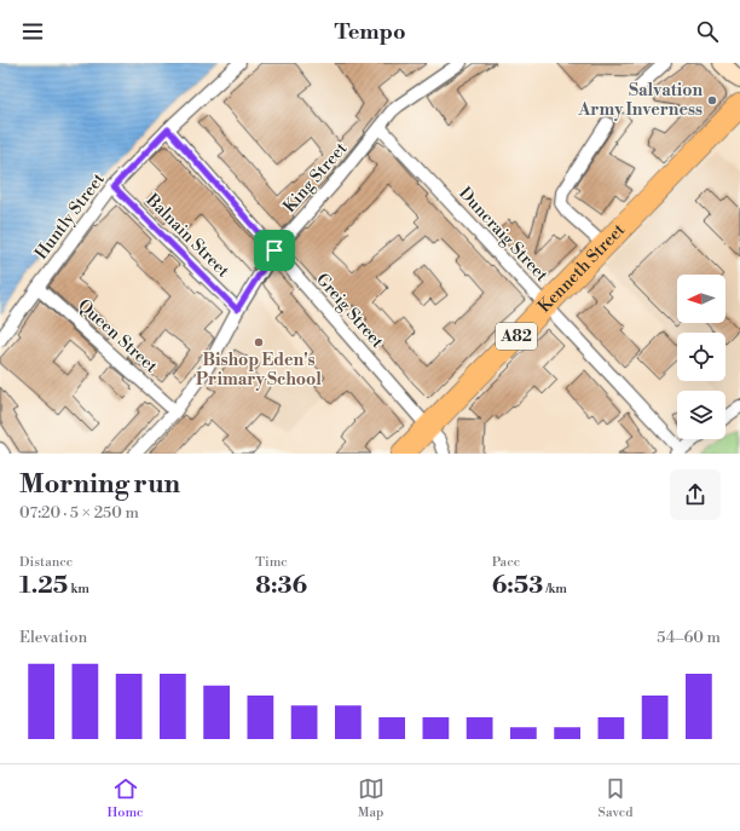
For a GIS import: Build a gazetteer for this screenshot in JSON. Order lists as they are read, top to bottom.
{
  "streets": {
    "highway": ["Kenneth Street", "A82"],
    "street": [
      "King Street",
      "Huntly Street",
      "Duncraig Street",
      "Balnain Street",
      "Greig Street",
      "Queen Street"
    ]
  },
  "crossings": [
    ["King Street", "Duncraig Street"],
    ["King Street", "Balnain Street"],
    ["King Street", "Greig Street"],
    ["King Street", "Queen Street"],
    ["Huntly Street", "Balnain Street"],
    ["Huntly Street", "Greig Street"],
    ["Huntly Street", "Queen Street"],
    ["Duncraig Street", "Kenneth Street"],
    ["Kenneth Street", "Greig Street"]
  ],
  "places": ["Salvation Army Inverness", "Bishop Eden's Primary School"],
  "north": "left",
  "page": {
    "header": "Tempo",
    "heading": ["Morning run", "07:20 · 5 × 250 m"],
    "stats": [
      ["Distance", "1.25 km"],
      ["Time", "8:36"],
      ["Pace", "6:53 /km"]
    ],
    "chart": ["Elevation", "54–60 m"],
    "tabs": ["Home", "Map", "Saved"]
  }
}
